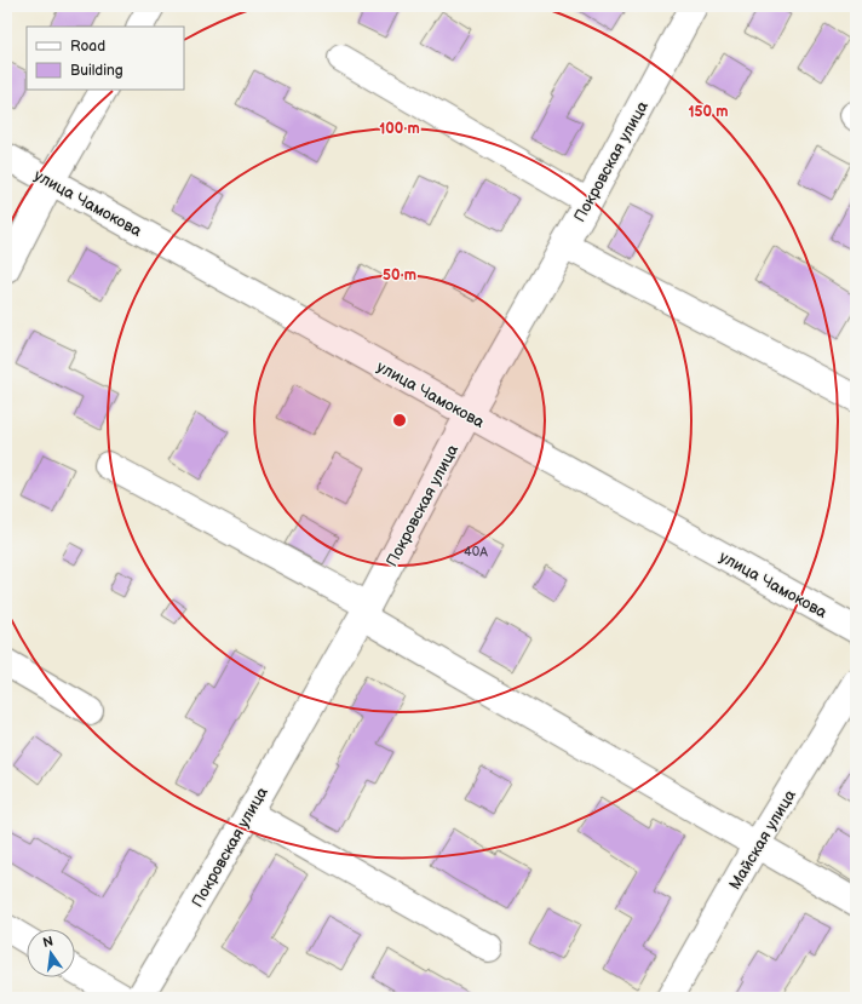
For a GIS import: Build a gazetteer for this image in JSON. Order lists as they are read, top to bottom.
{
  "streets": {
    "street": ["Покровская улица", "улица Чамокова", "Майская улица"]
  },
  "crossings": [
    ["Покровская улица", "улица Чамокова"]
  ],
  "house_numbers": ["40А"],
  "legend": ["Road", "Building"],
  "north": "top",
  "rings": ["150 m", "100 m", "50 m"]
}
